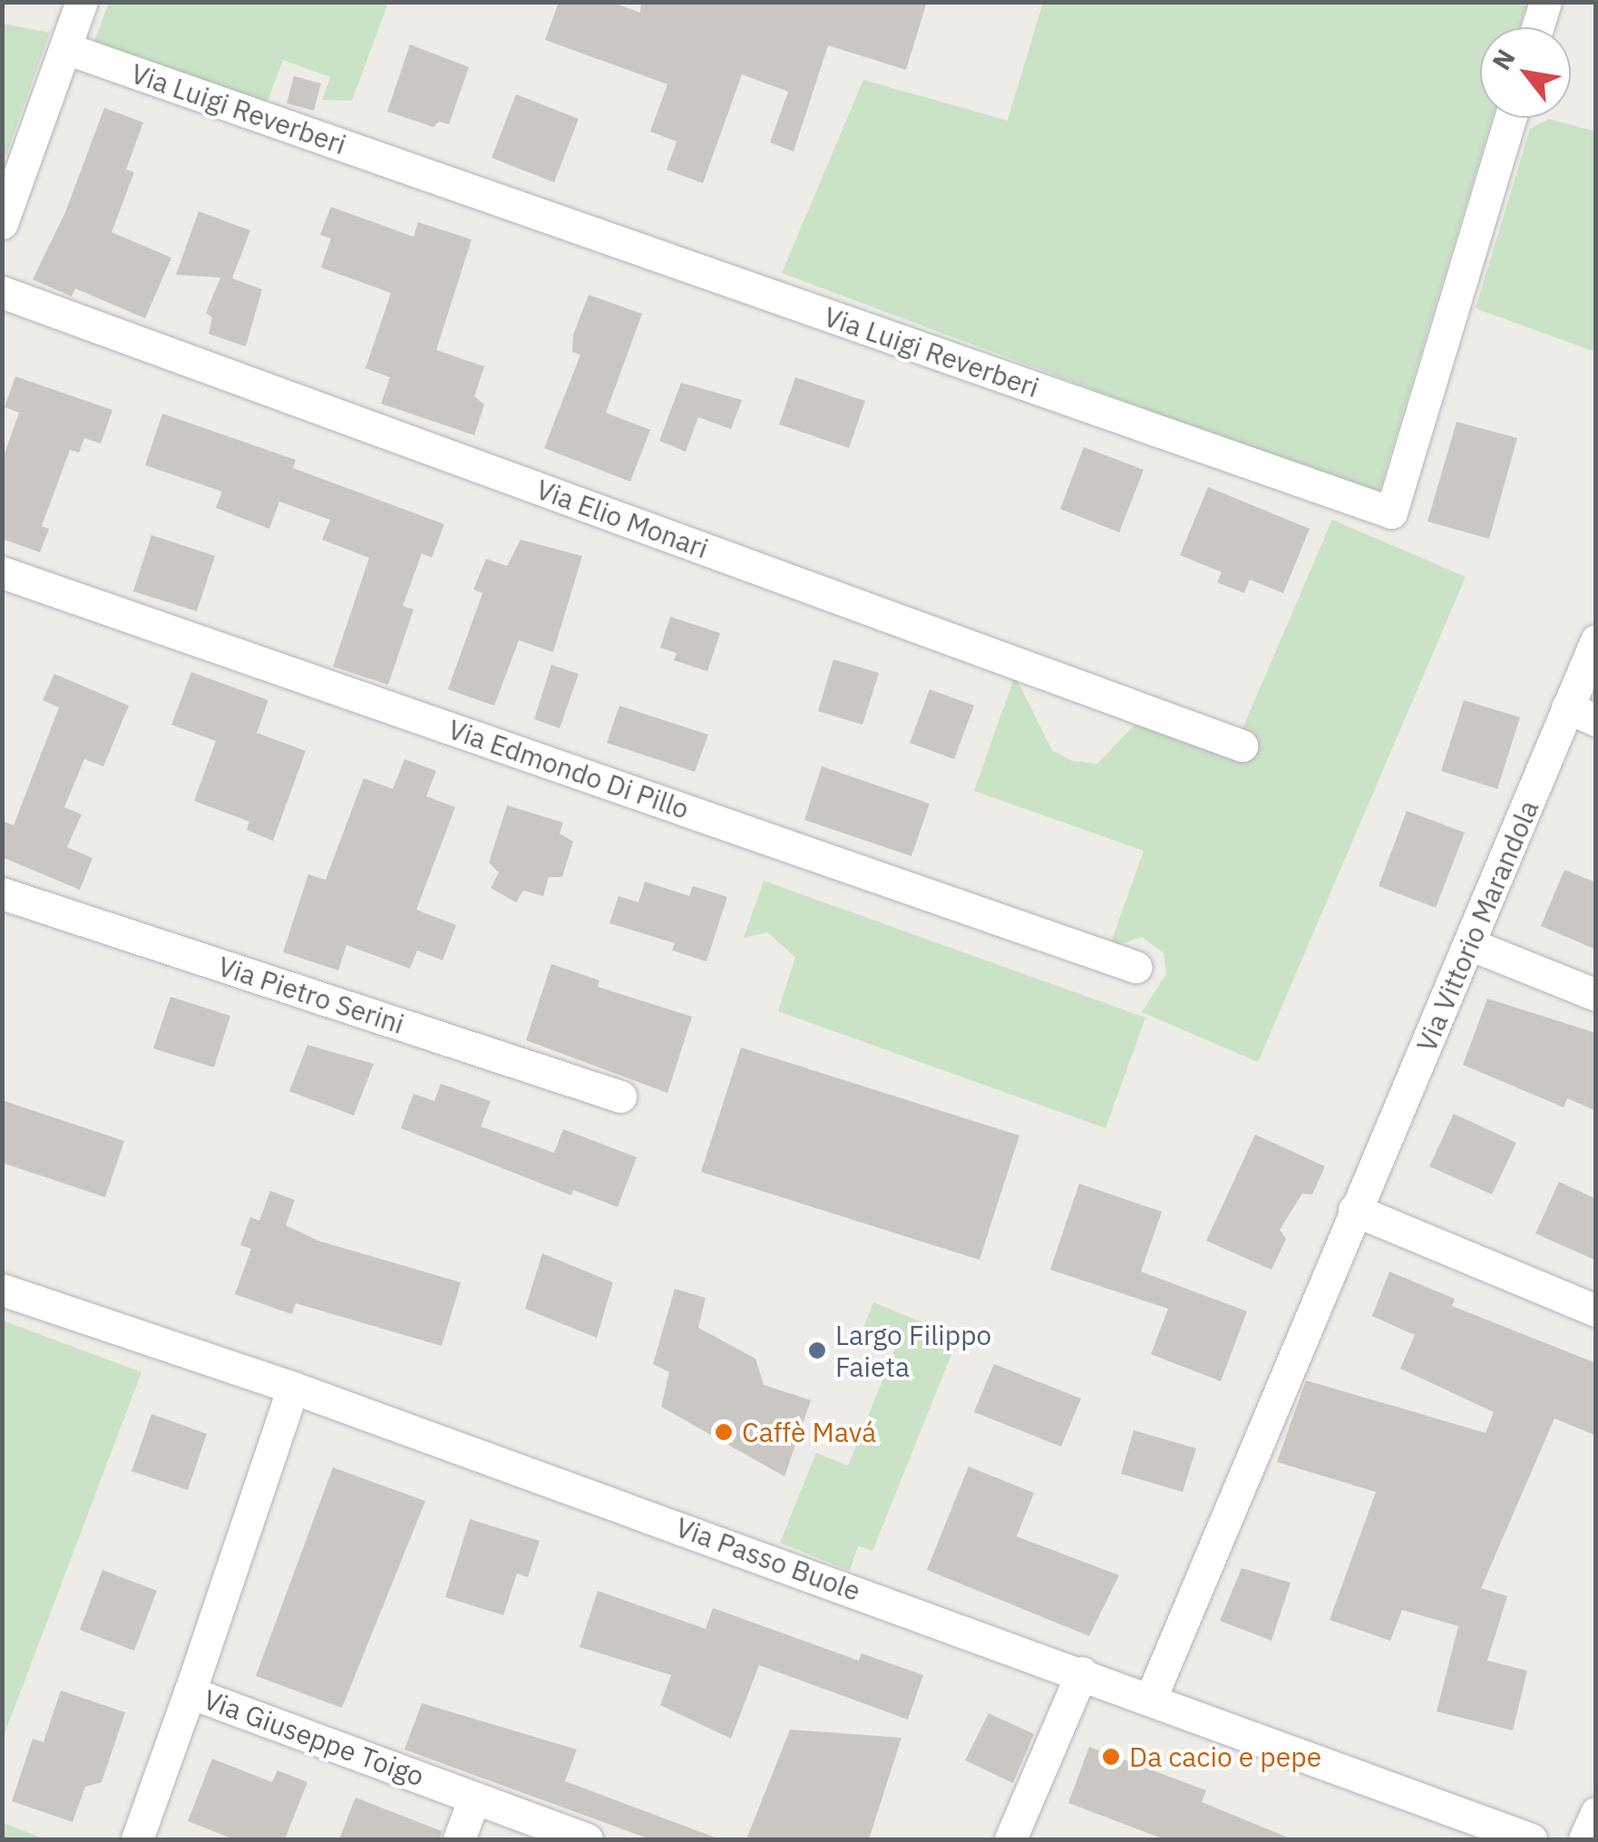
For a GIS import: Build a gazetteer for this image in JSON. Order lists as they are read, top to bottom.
{
  "streets": {
    "street": [
      "Via Luigi Reverberi",
      "Via Elio Monari",
      "Via Edmondo Di Pillo",
      "Via Vittorio Marandola",
      "Via Pietro Serini",
      "Via Passo Buole",
      "Via Giuseppe Toigo"
    ]
  },
  "crossings": [
    ["Via Vittorio Marandola", "Via Passo Buole"],
    ["Via Passo Buole", "Via Giuseppe Toigo"]
  ],
  "places": ["Largo Filippo Faieta", "Caffè Mavá", "Da cacio e pepe"],
  "north": "top left"
}
